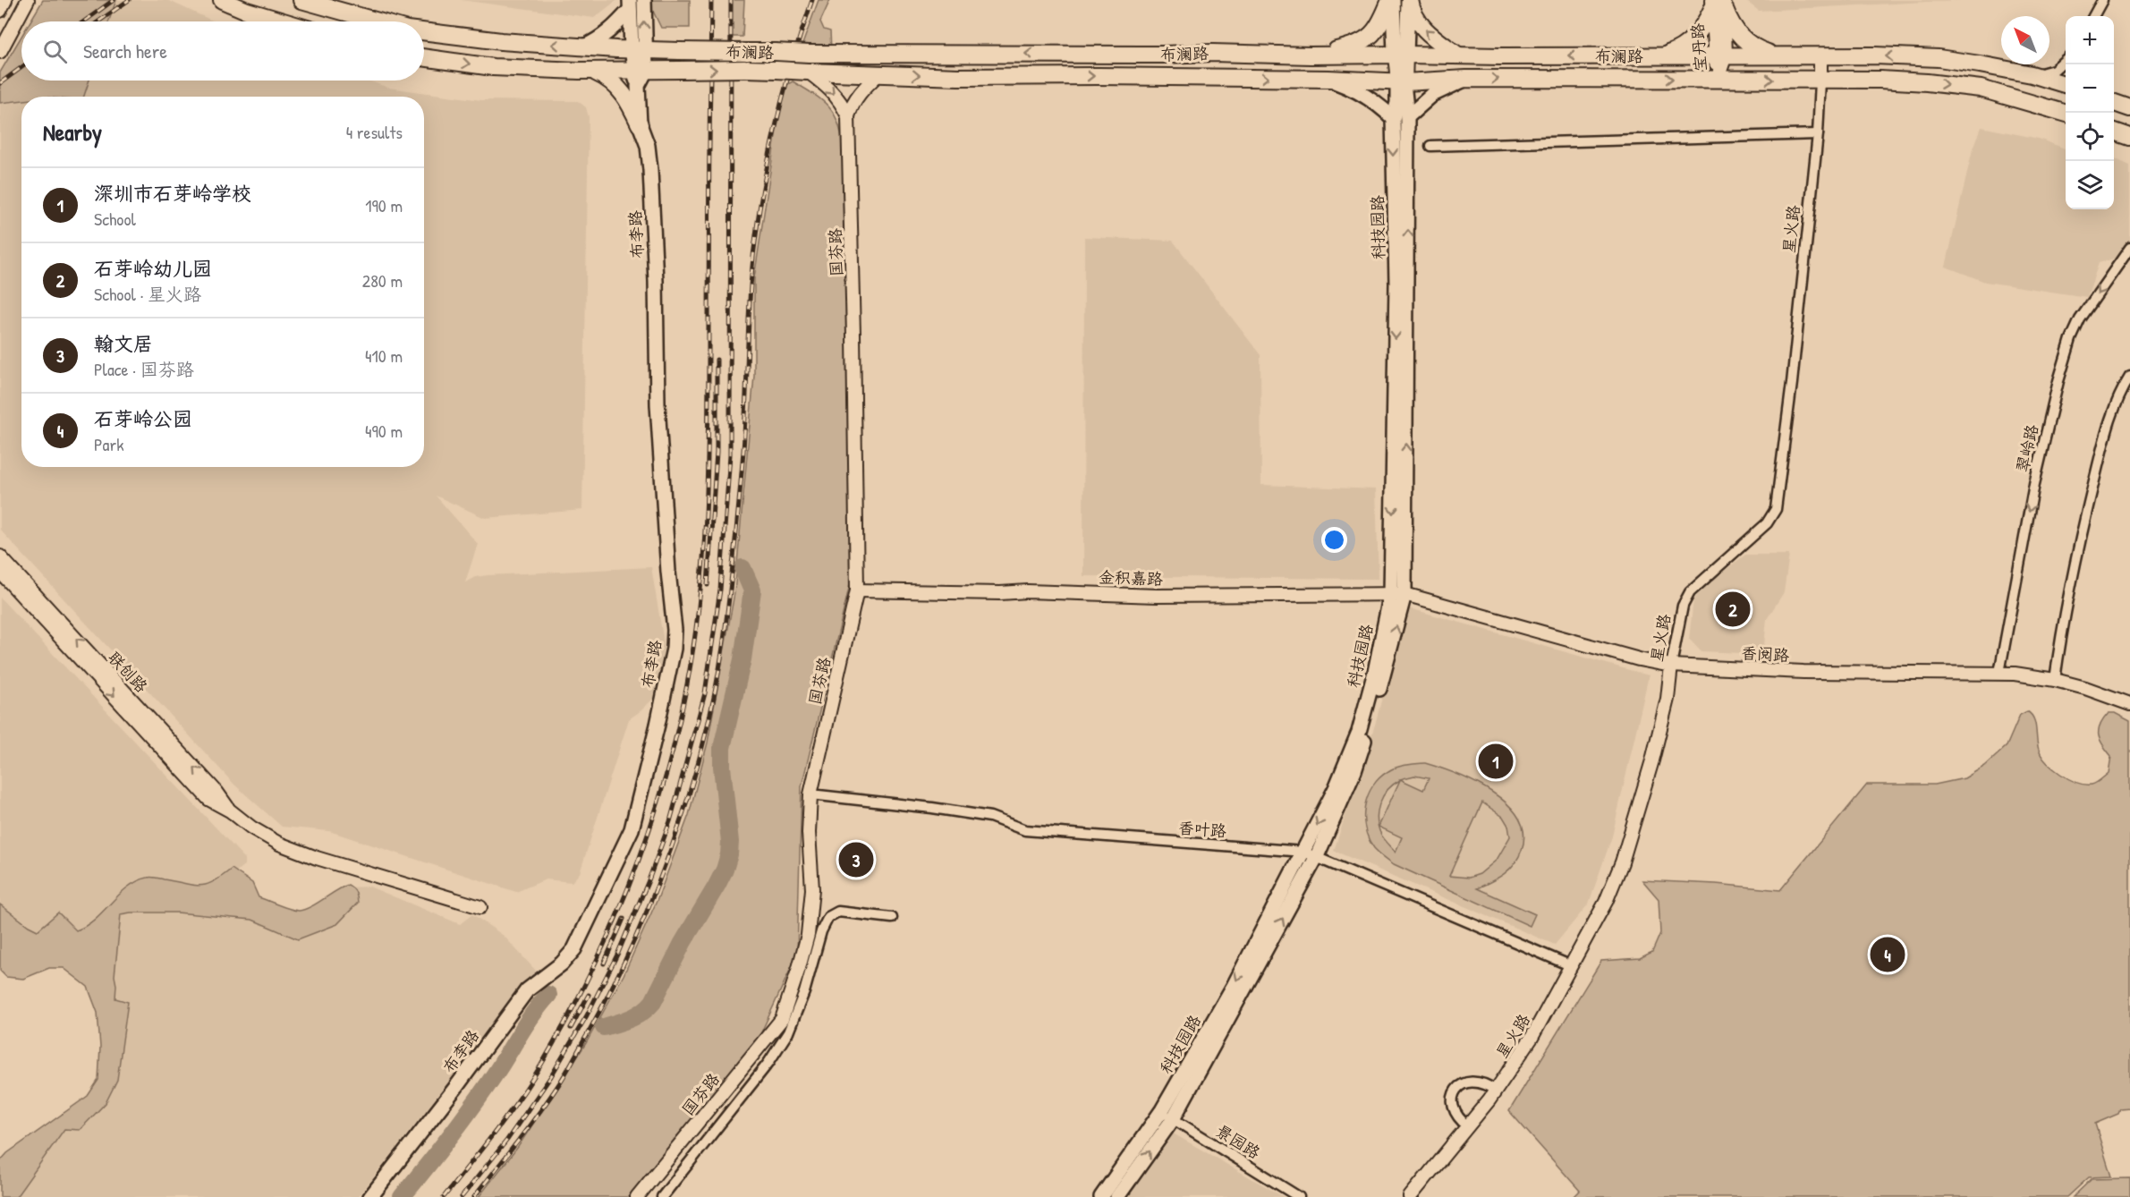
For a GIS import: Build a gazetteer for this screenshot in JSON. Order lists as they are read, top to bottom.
{
  "streets": {
    "main road": ["布澜路", "科技园路", "布李路"],
    "street": [
      "宝丹路",
      "星火路",
      "国芬路",
      "翠岭路",
      "金积嘉路",
      "香阅路",
      "联创路",
      "香叶路",
      "景园路"
    ]
  },
  "crossings": [
    ["宝丹路", "布澜路"],
    ["布澜路", "科技园路"],
    ["布澜路", "星火路"],
    ["布澜路", "布李路"],
    ["科技园路", "金积嘉路"],
    ["科技园路", "香阅路"],
    ["科技园路", "香叶路"],
    ["科技园路", "景园路"],
    ["星火路", "香阅路"],
    ["星火路", "香叶路"],
    ["国芬路", "金积嘉路"],
    ["国芬路", "香叶路"],
    ["翠岭路", "香阅路"],
    ["金积嘉路", "香阅路"]
  ],
  "north": "top left",
  "page": {
    "map_buttons": ["+", "−"],
    "search": "Search here",
    "heading": ["Nearby", "4 results"],
    "list": [
      {
        "mark": "1",
        "name": "深圳市石芽岭学校",
        "note": "School",
        "value": "190 m"
      },
      {
        "mark": "2",
        "name": "石芽岭幼儿园",
        "note": "School · 星火路",
        "value": "280 m"
      },
      {
        "mark": "3",
        "name": "翰文居",
        "note": "Place · 国芬路",
        "value": "410 m"
      },
      {
        "mark": "4",
        "name": "石芽岭公园",
        "note": "Park",
        "value": "490 m"
      }
    ],
    "pins": [
      "2",
      "1",
      "3",
      "4"
    ]
  }
}
